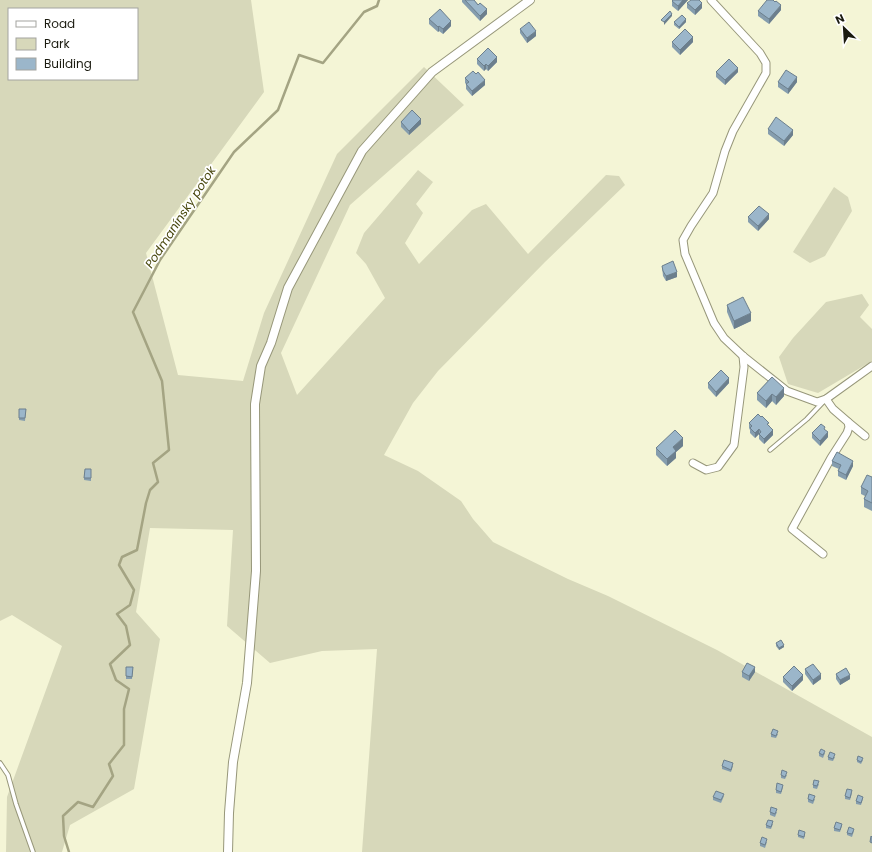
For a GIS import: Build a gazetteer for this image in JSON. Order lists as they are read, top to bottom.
{
  "water": ["Podmanínsky potok"],
  "legend": ["Road", "Park", "Building"],
  "north": "top left"
}
